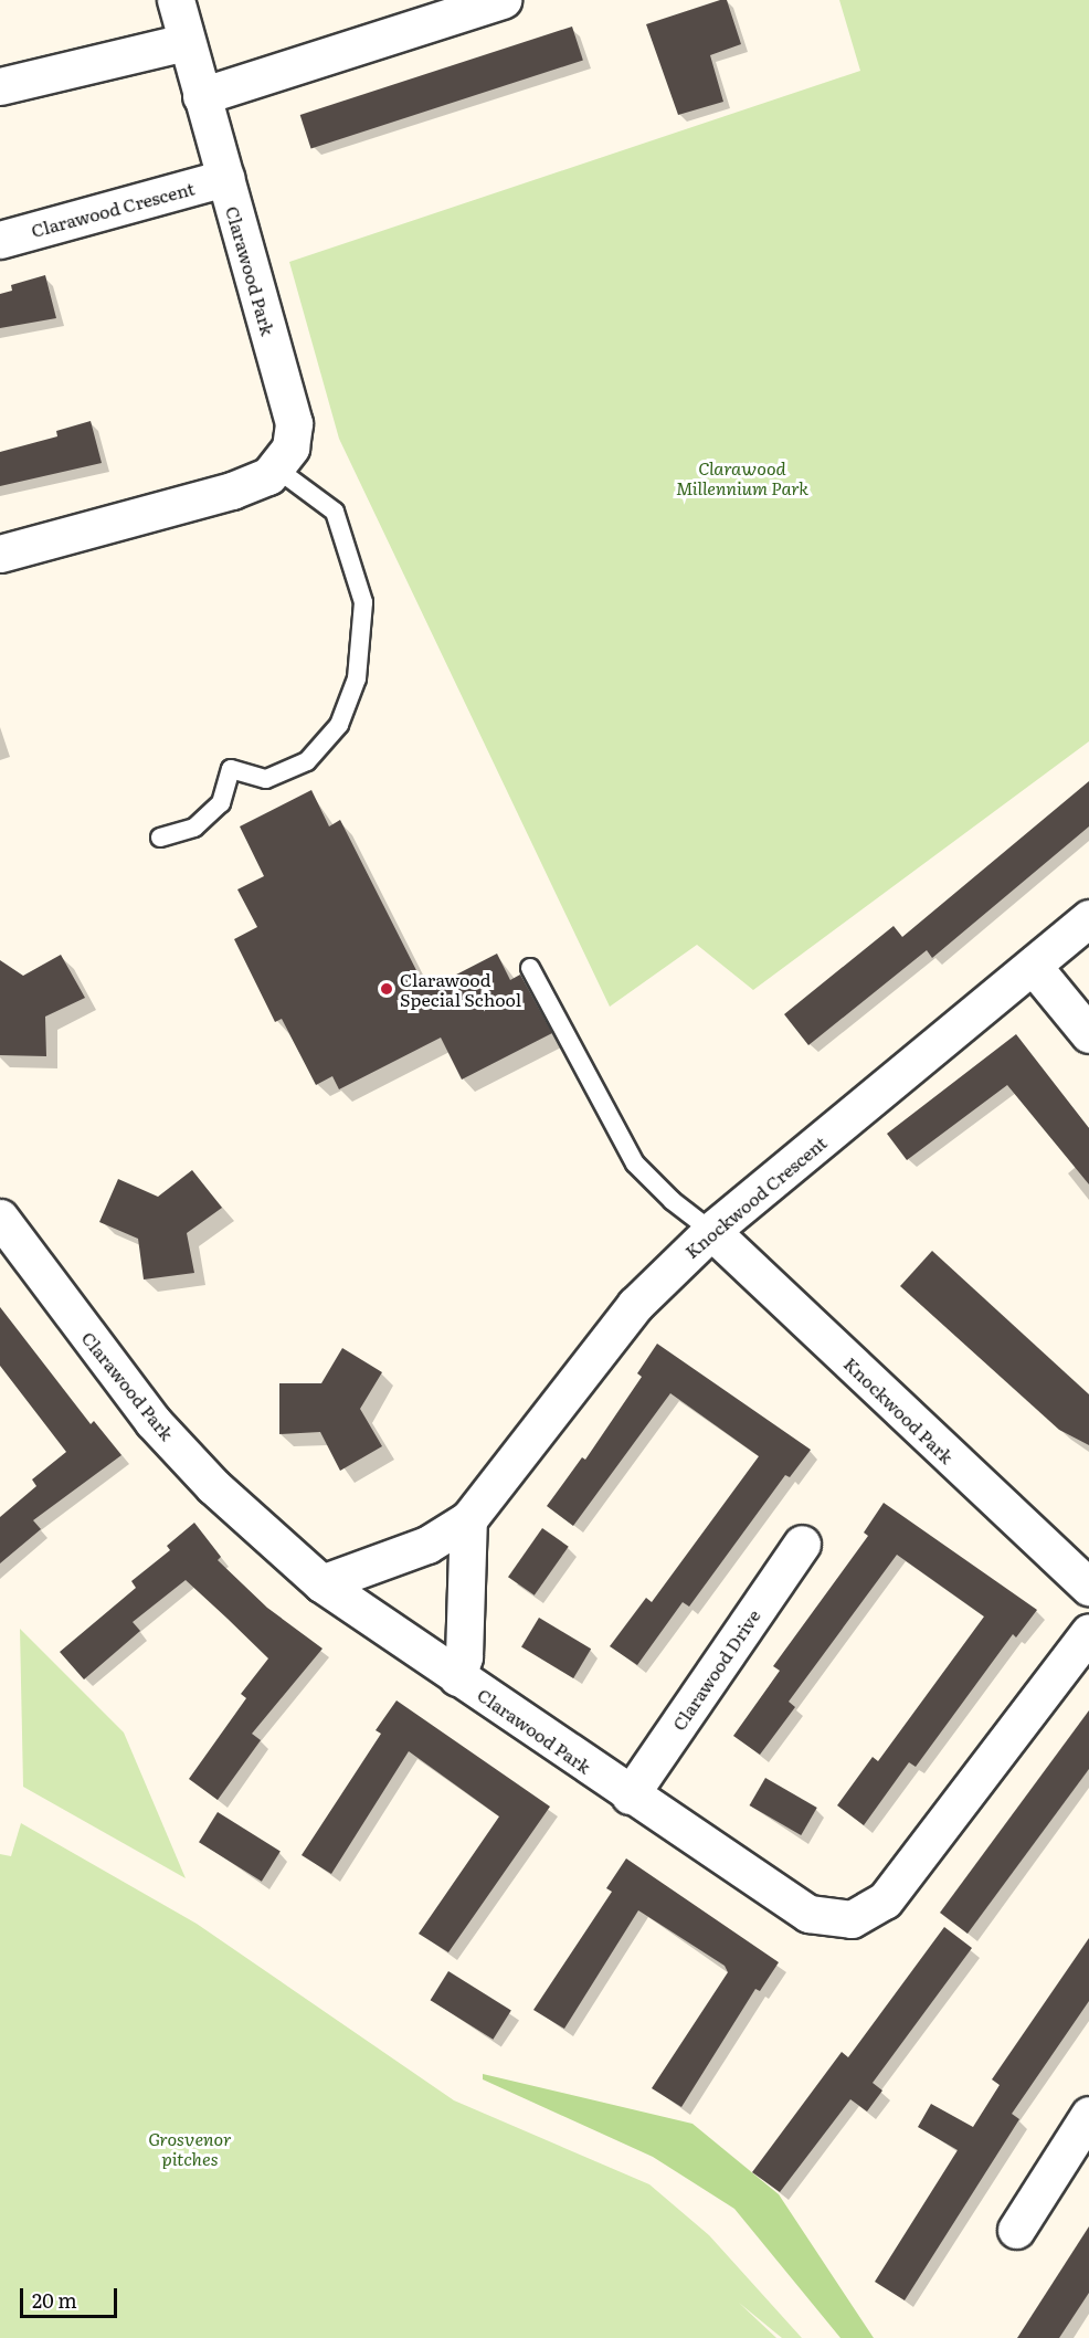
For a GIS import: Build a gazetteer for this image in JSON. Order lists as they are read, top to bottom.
{
  "streets": {
    "street": [
      "Clarawood Crescent",
      "Clarawood Park",
      "Knockwood Crescent",
      "Knockwood Park",
      "Clarawood Drive"
    ]
  },
  "crossings": [
    ["Clarawood Crescent", "Clarawood Park"],
    ["Clarawood Park", "Knockwood Crescent"],
    ["Clarawood Park", "Clarawood Drive"],
    ["Knockwood Crescent", "Knockwood Park"]
  ],
  "parks": ["Clarawood Millennium Park", "Grosvenor pitches"],
  "places": ["Clarawood Special School"],
  "scale_bar": "20 m"
}
